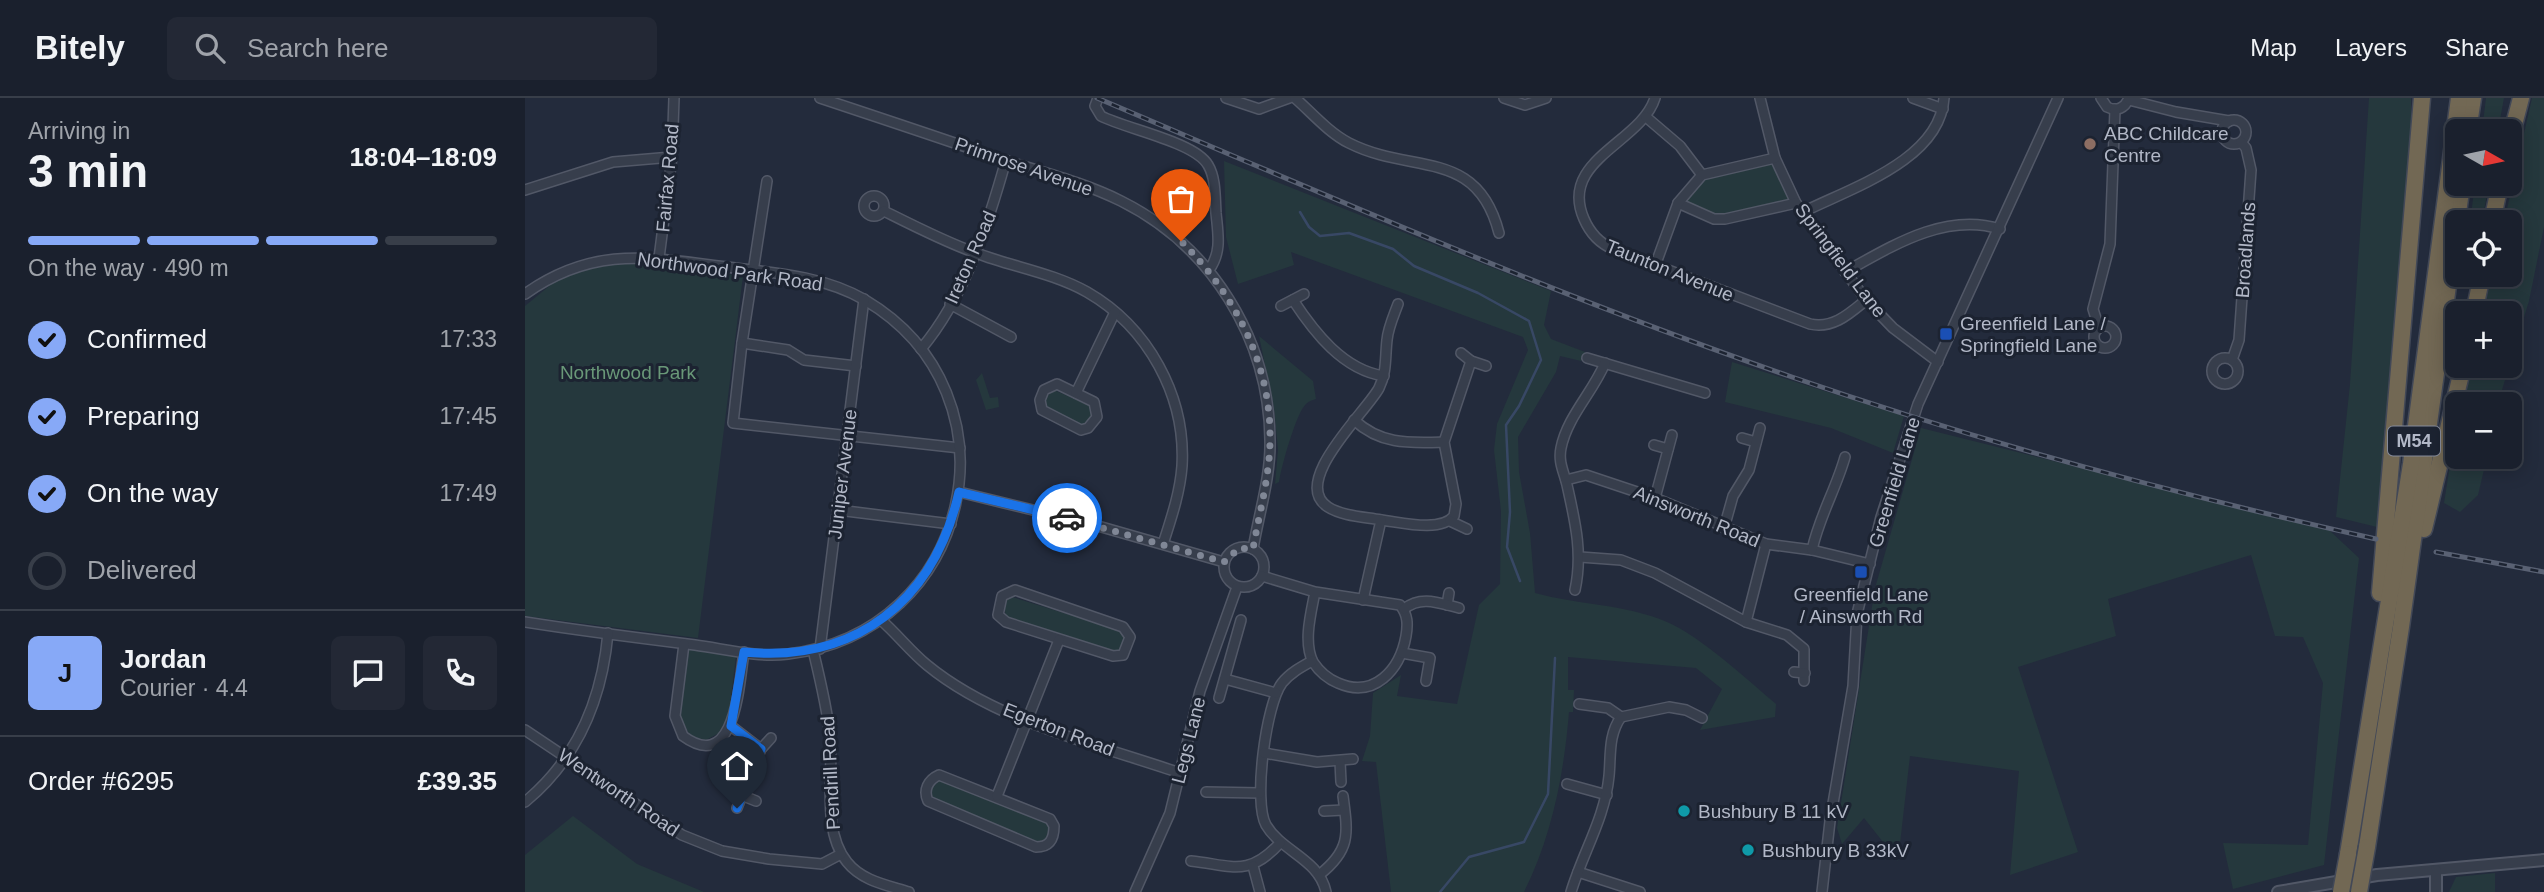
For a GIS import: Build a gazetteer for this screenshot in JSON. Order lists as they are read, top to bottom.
{
  "streets": {
    "highway": ["M54"],
    "street": [
      "Primrose Avenue",
      "Fairfax Road",
      "Broadlands",
      "Ireton Road",
      "Springfield Lane",
      "Taunton Avenue",
      "Northwood Park Road",
      "Juniper Avenue",
      "Greenfield Lane",
      "Ainsworth Road",
      "Egerton Road",
      "Legs Lane",
      "Pendrill Road",
      "Wentworth Road"
    ]
  },
  "crossings": [
    ["Primrose Avenue", "Ireton Road"],
    ["Primrose Avenue", "Legs Lane"],
    ["Fairfax Road", "Northwood Park Road"],
    ["Ireton Road", "Northwood Park Road"],
    ["Springfield Lane", "Taunton Avenue"],
    ["Springfield Lane", "Greenfield Lane"],
    ["Northwood Park Road", "Juniper Avenue"],
    ["Northwood Park Road", "Egerton Road"],
    ["Northwood Park Road", "Pendrill Road"],
    ["Juniper Avenue", "Pendrill Road"],
    ["Greenfield Lane", "Ainsworth Road"],
    ["Egerton Road", "Legs Lane"],
    ["Pendrill Road", "Wentworth Road"]
  ],
  "parks": ["Northwood Park"],
  "places": {
    "other": ["ABC Childcare Centre", "Bushbury B 11 kV", "Bushbury B 33kV"],
    "transit": ["Greenfield Lane / Springfield Lane", "Greenfield Lane / Ainsworth Rd"]
  },
  "north": "right",
  "page": {
    "header": "Bitely",
    "search": "Search here",
    "nav": ["Map", "Layers", "Share"],
    "heading": ["3 min", "Arriving in", "18:04–18:09"],
    "panel": [
      "Jordan",
      "Courier · 4.4",
      "Order #6295",
      "£39.35"
    ],
    "map_buttons": ["+", "−"],
    "bar": "On the way · 490 m",
    "list": [
      ["Confirmed", "17:33"],
      ["Preparing", "17:45"],
      ["On the way", "17:49"],
      "Delivered"
    ],
    "round": "J"
  }
}
